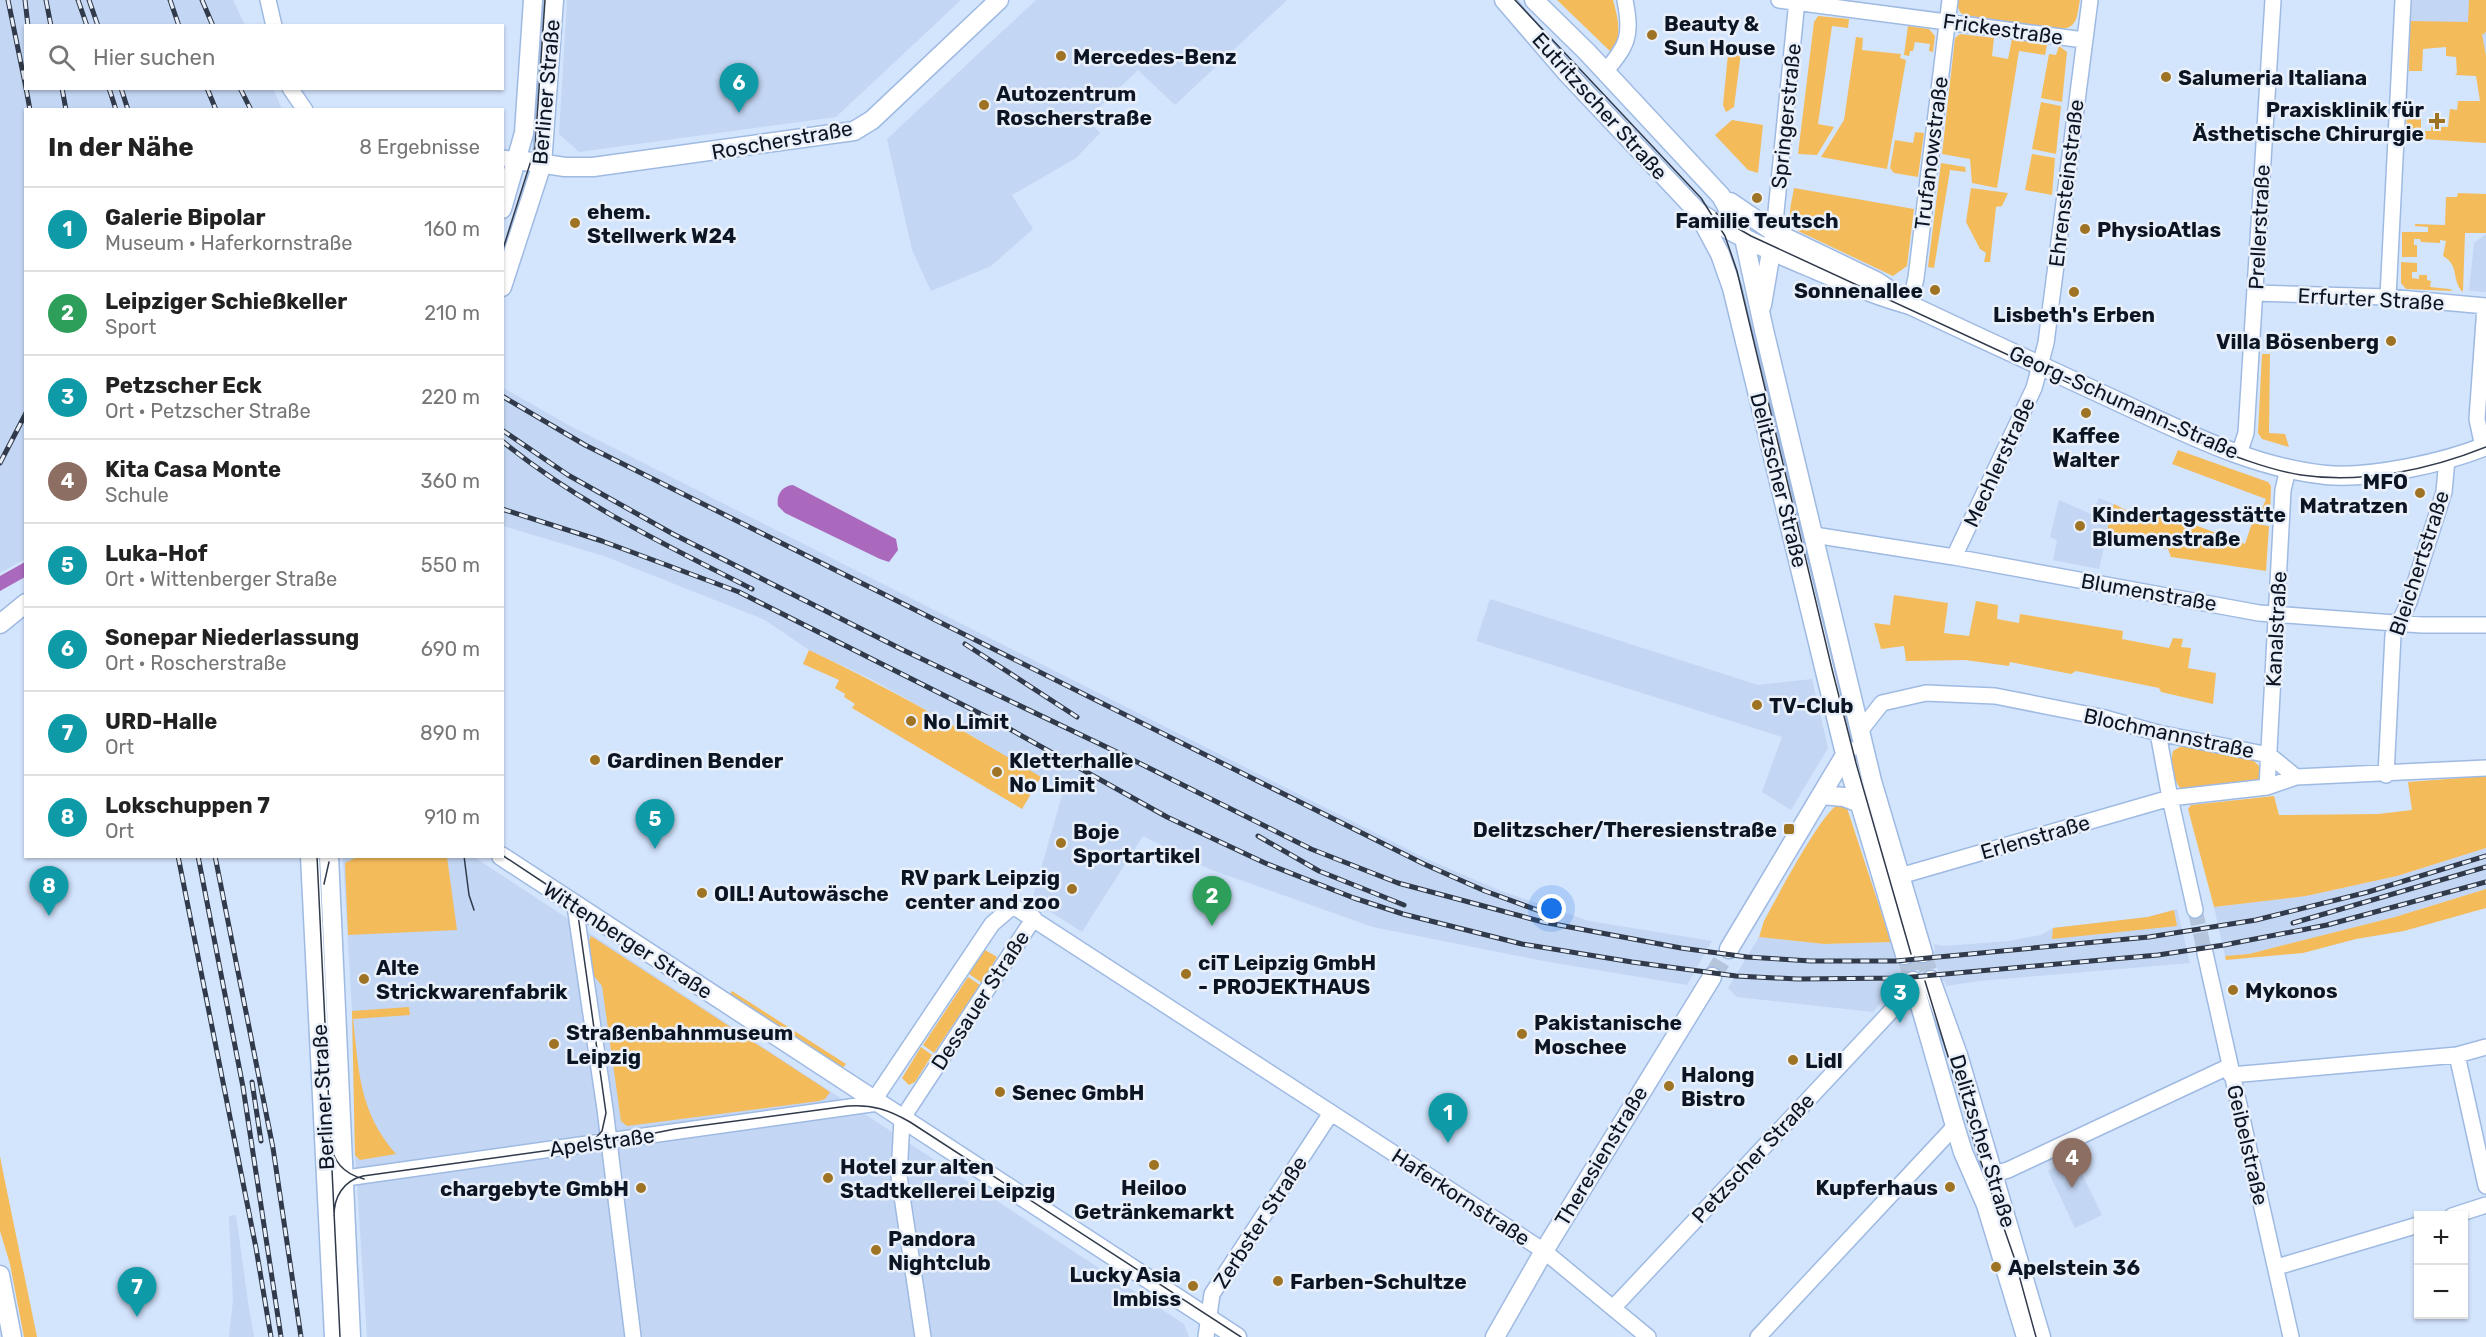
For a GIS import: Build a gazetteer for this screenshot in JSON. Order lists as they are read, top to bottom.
{
  "streets": {
    "main road": [
      "Berliner Straße",
      "Eutritzscher Straße",
      "Roscherstraße",
      "Georg-Schumann-Straße",
      "Delitzscher Straße",
      "Wittenberger Straße",
      "Theresienstraße"
    ],
    "street": [
      "Frickestraße",
      "Springerstraße",
      "Trufanowstraße",
      "Ehrensteinstraße",
      "Prellerstraße",
      "Erfurter Straße",
      "Mechlerstraße",
      "Bleichertstraße",
      "Blumenstraße",
      "Kanalstraße",
      "Blochmannstraße",
      "Erlenstraße",
      "Dessauer Straße",
      "Apelstraße",
      "Geibelstraße",
      "Petzscher Straße",
      "Haferkornstraße",
      "Zerbster Straße"
    ]
  },
  "crossings": [
    ["Frickestraße", "Springerstraße"],
    ["Frickestraße", "Trufanowstraße"],
    ["Frickestraße", "Ehrensteinstraße"],
    ["Berliner Straße", "Roscherstraße"],
    ["Berliner Straße", "Apelstraße"],
    ["Eutritzscher Straße", "Georg-Schumann-Straße"],
    ["Eutritzscher Straße", "Delitzscher Straße"],
    ["Springerstraße", "Georg-Schumann-Straße"],
    ["Trufanowstraße", "Georg-Schumann-Straße"],
    ["Ehrensteinstraße", "Georg-Schumann-Straße"],
    ["Ehrensteinstraße", "Mechlerstraße"],
    ["Prellerstraße", "Erfurter Straße"],
    ["Prellerstraße", "Georg-Schumann-Straße"],
    ["Georg-Schumann-Straße", "Mechlerstraße"],
    ["Georg-Schumann-Straße", "Delitzscher Straße"],
    ["Georg-Schumann-Straße", "Bleichertstraße"],
    ["Georg-Schumann-Straße", "Kanalstraße"],
    ["Mechlerstraße", "Blumenstraße"],
    ["Delitzscher Straße", "Blumenstraße"],
    ["Delitzscher Straße", "Blochmannstraße"],
    ["Delitzscher Straße", "Erlenstraße"],
    ["Bleichertstraße", "Blumenstraße"],
    ["Blumenstraße", "Kanalstraße"],
    ["Kanalstraße", "Blochmannstraße"],
    ["Kanalstraße", "Erlenstraße"],
    ["Blochmannstraße", "Erlenstraße"],
    ["Wittenberger Straße", "Dessauer Straße"],
    ["Wittenberger Straße", "Apelstraße"],
    ["Wittenberger Straße", "Zerbster Straße"],
    ["Dessauer Straße", "Apelstraße"],
    ["Dessauer Straße", "Haferkornstraße"],
    ["Theresienstraße", "Haferkornstraße"],
    ["Petzscher Straße", "Haferkornstraße"],
    ["Haferkornstraße", "Zerbster Straße"]
  ],
  "places": {
    "other": [
      "Beauty & Sun House",
      "Mercedes-Benz",
      "Salumeria Italiana",
      "Autozentrum Roscherstraße",
      "Familie Teutsch",
      "ehem. Stellwerk W24",
      "PhysioAtlas",
      "Sonnenallee",
      "Lisbeth's Erben",
      "Villa Bösenberg",
      "Kaffee Walter",
      "MFO Matratzen",
      "Kindertagesstätte Blumenstraße",
      "TV-Club",
      "No Limit",
      "Gardinen Bender",
      "Kletterhalle No Limit",
      "Boje Sportartikel",
      "RV park Leipzig center and zoo",
      "OIL! Autowäsche",
      "ciT Leipzig GmbH - PROJEKTHAUS",
      "Alte Strickwarenfabrik",
      "Mykonos",
      "Pakistanische Moschee",
      "Straßenbahnmuseum Leipzig",
      "Lidl",
      "Halong Bistro",
      "Senec GmbH",
      "Heiloo Getränkemarkt",
      "Hotel zur alten Stadtkellerei Leipzig",
      "Kupferhaus",
      "chargebyte GmbH",
      "Pandora Nightclub",
      "Apelstein 36",
      "Farben-Schultze",
      "Lucky Asia Imbiss"
    ],
    "health": ["Praxisklinik für Ästhetische Chirurgie"],
    "transit": ["Delitzscher/Theresienstraße"]
  },
  "page": {
    "search": "Hier suchen",
    "pins": [
      "6",
      "5",
      "8",
      "2",
      "3",
      "1",
      "4",
      "7"
    ],
    "heading": ["In der Nähe", "8 Ergebnisse"],
    "list": [
      {
        "mark": "1",
        "name": "Galerie Bipolar",
        "note": "Museum · Haferkornstraße",
        "value": "160 m"
      },
      {
        "mark": "2",
        "name": "Leipziger Schießkeller",
        "note": "Sport",
        "value": "210 m"
      },
      {
        "mark": "3",
        "name": "Petzscher Eck",
        "note": "Ort · Petzscher Straße",
        "value": "220 m"
      },
      {
        "mark": "4",
        "name": "Kita Casa Monte",
        "note": "Schule",
        "value": "360 m"
      },
      {
        "mark": "5",
        "name": "Luka-Hof",
        "note": "Ort · Wittenberger Straße",
        "value": "550 m"
      },
      {
        "mark": "6",
        "name": "Sonepar Niederlassung",
        "note": "Ort · Roscherstraße",
        "value": "690 m"
      },
      {
        "mark": "7",
        "name": "URD-Halle",
        "note": "Ort",
        "value": "890 m"
      },
      {
        "mark": "8",
        "name": "Lokschuppen 7",
        "note": "Ort",
        "value": "910 m"
      }
    ],
    "map_buttons": ["+", "−"]
  }
}
